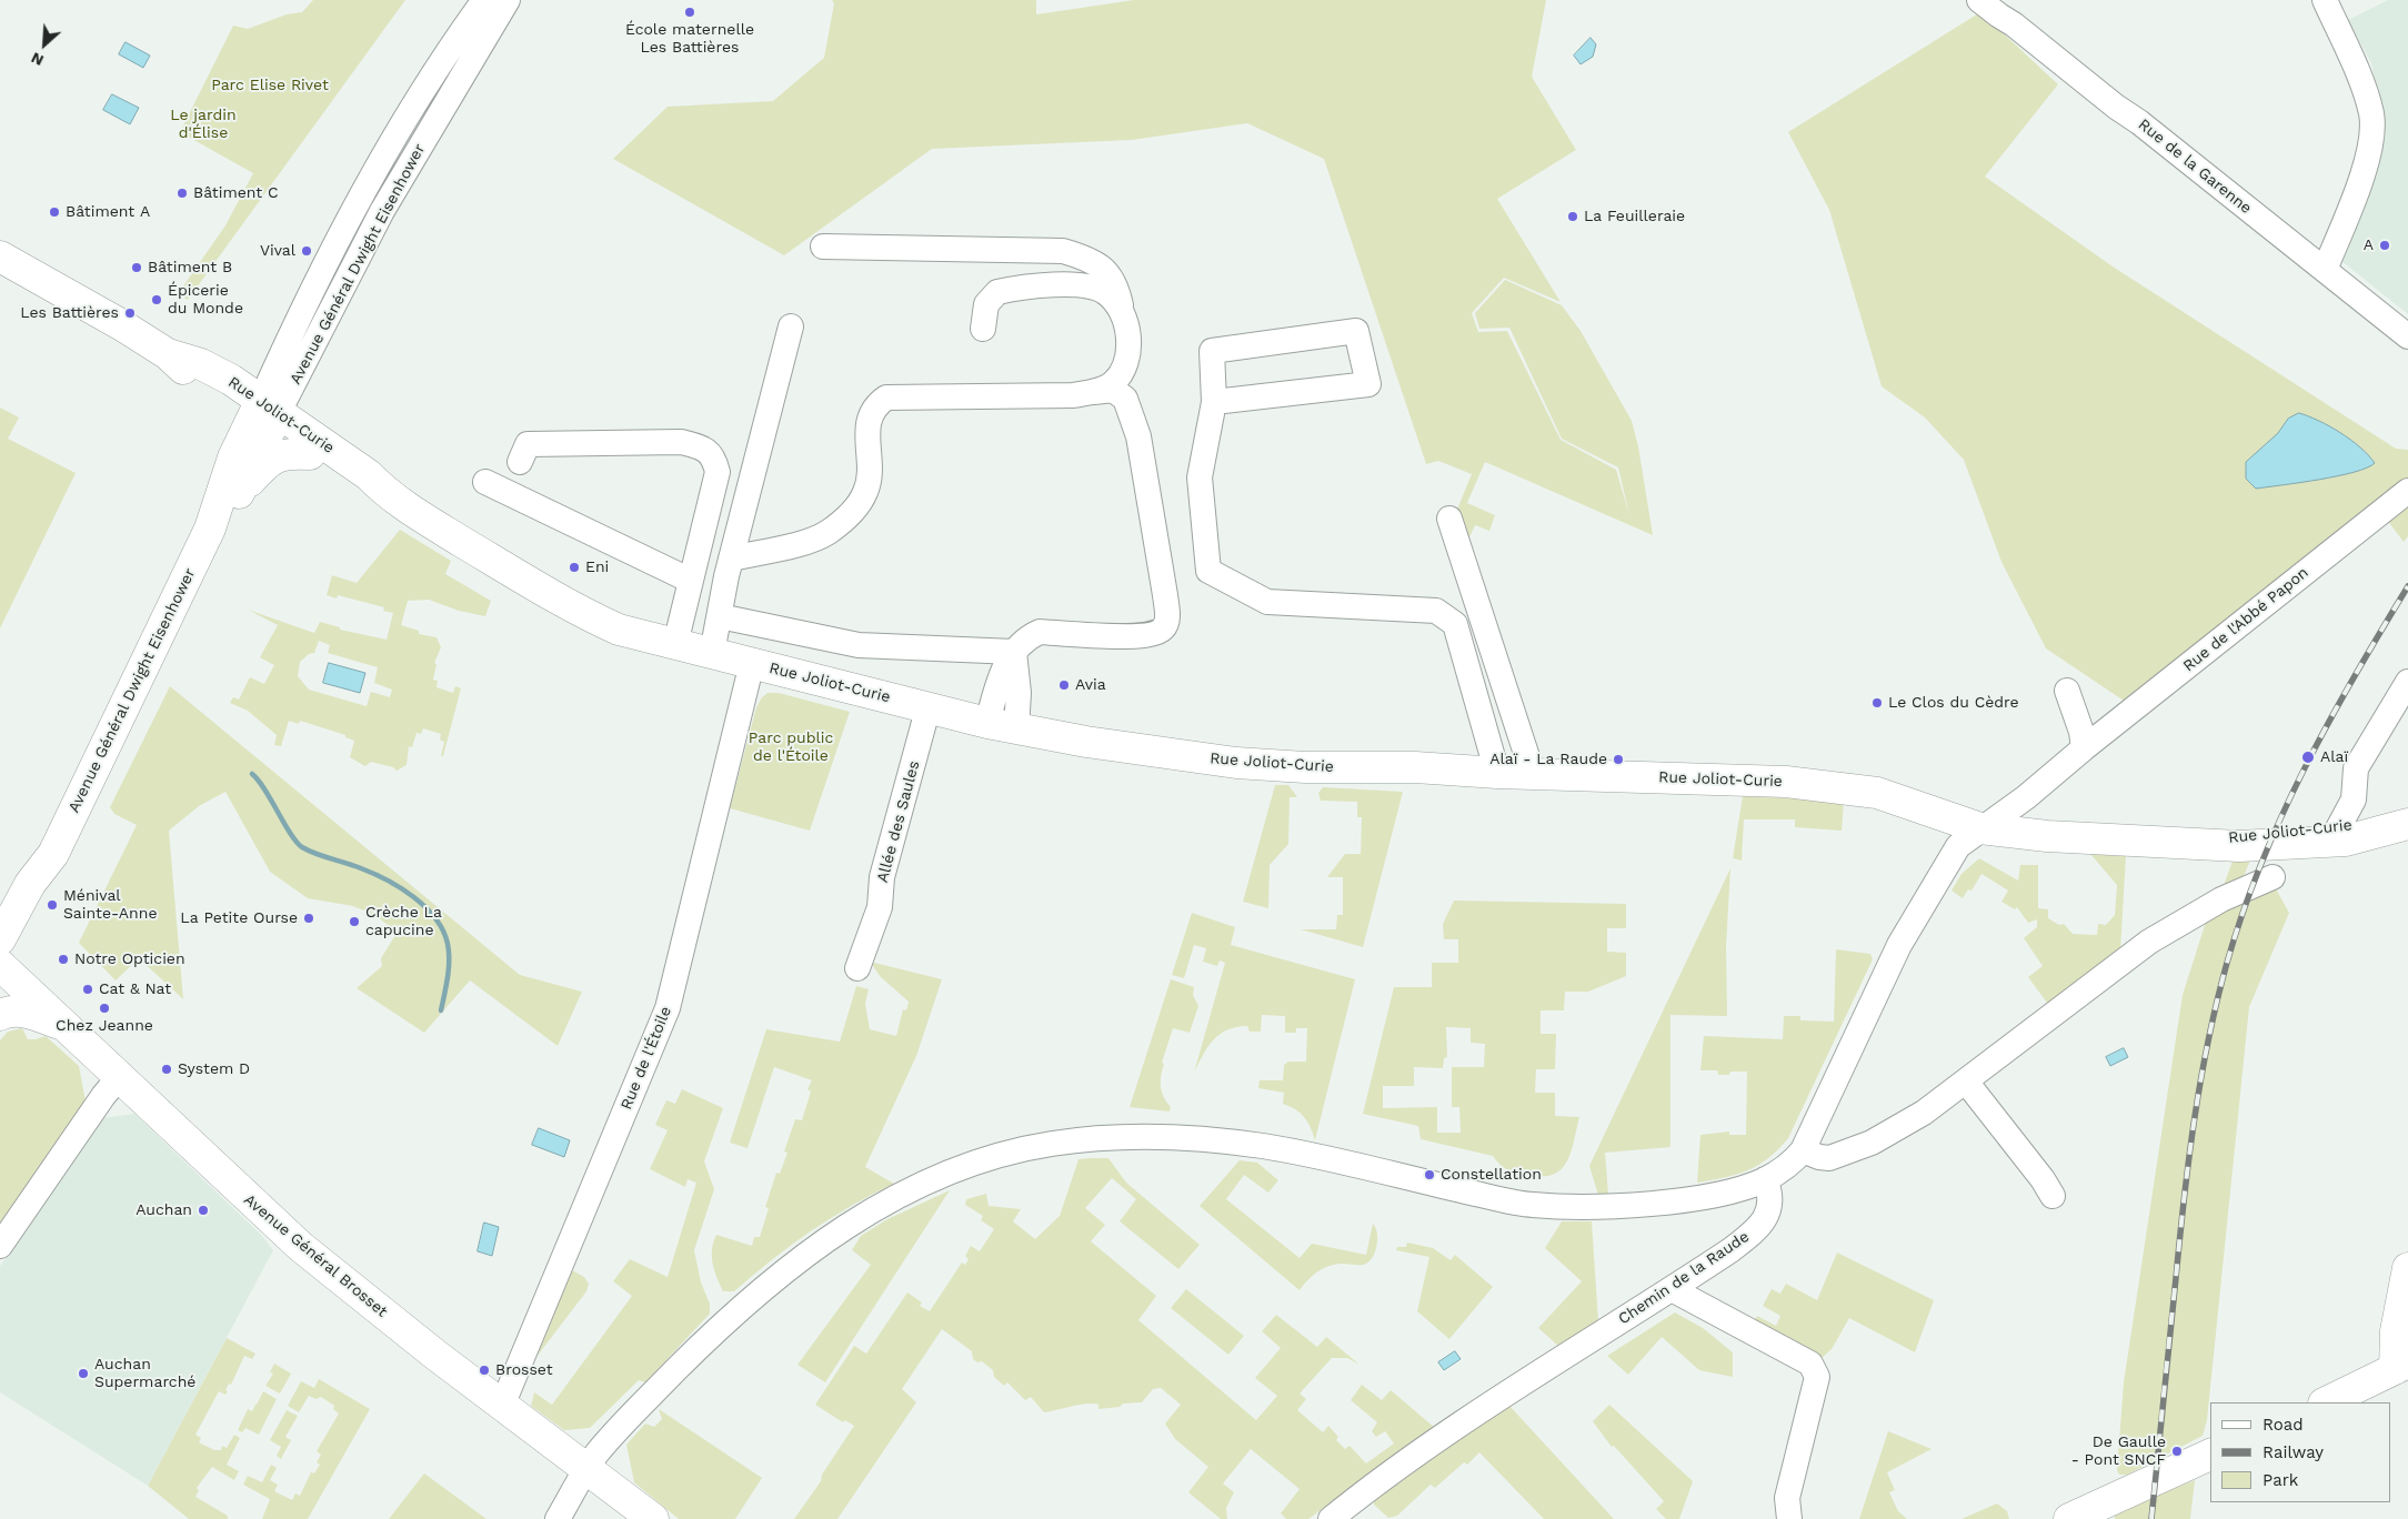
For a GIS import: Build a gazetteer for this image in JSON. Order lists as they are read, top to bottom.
{
  "streets": {
    "main road": ["Avenue Général Dwight Eisenhower", "Rue Joliot-Curie", "Avenue Général Brosset"],
    "street": [
      "Rue de la Garenne",
      "Rue de l'Abbé Papon",
      "Allée des Saules",
      "Rue de l'Étoile",
      "Chemin de la Raude"
    ]
  },
  "crossings": [
    ["Avenue Général Dwight Eisenhower", "Rue Joliot-Curie"],
    ["Avenue Général Dwight Eisenhower", "Avenue Général Brosset"],
    ["Rue Joliot-Curie", "Rue de l'Abbé Papon"],
    ["Rue Joliot-Curie", "Allée des Saules"],
    ["Rue Joliot-Curie", "Rue de l'Étoile"],
    ["Rue de l'Étoile", "Avenue Général Brosset"]
  ],
  "parks": ["Parc Elise Rivet", "Le jardin d'Élise", "Parc public de l'Étoile"],
  "places": [
    "École maternelle Les Battières",
    "Bâtiment C",
    "Bâtiment A",
    "La Feuilleraie",
    "A",
    "Vival",
    "Bâtiment B",
    "Épicerie du Monde",
    "Les Battières",
    "Eni",
    "Avia",
    "Le Clos du Cèdre",
    "Alaï",
    "Alaï - La Raude",
    "Ménival Sainte-Anne",
    "La Petite Ourse",
    "Crèche La capucine",
    "Notre Opticien",
    "Cat & Nat",
    "Chez Jeanne",
    "System D",
    "Constellation",
    "Auchan",
    "Brosset",
    "Auchan Supermarché",
    "De Gaulle - Pont SNCF"
  ],
  "legend": ["Road", "Railway", "Park"],
  "north": "bottom left"
}
